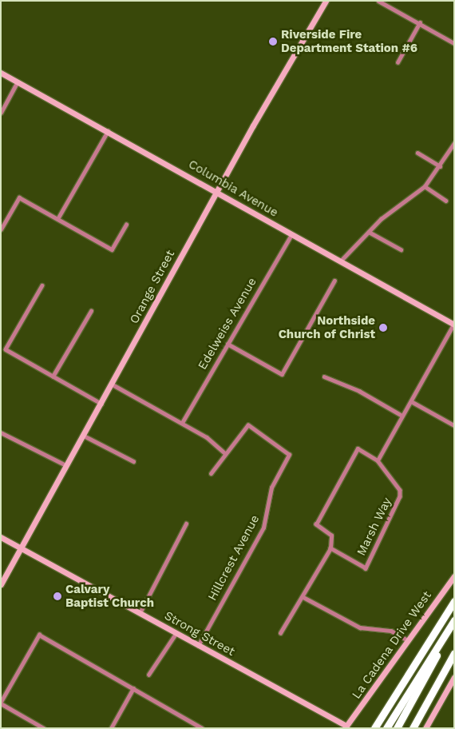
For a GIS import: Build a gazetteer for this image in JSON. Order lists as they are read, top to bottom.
{
  "streets": {
    "street": [
      "Columbia Avenue",
      "Orange Street",
      "Edelweiss Avenue",
      "Marsh Way",
      "Hillcrest Avenue",
      "Strong Street",
      "La Cadena Drive West"
    ]
  },
  "crossings": [
    ["Columbia Avenue", "Orange Street"],
    ["Columbia Avenue", "Edelweiss Avenue"],
    ["Orange Street", "Strong Street"],
    ["Hillcrest Avenue", "Strong Street"],
    ["Strong Street", "La Cadena Drive West"]
  ],
  "places": ["Riverside Fire Department Station #6", "Northside Church of Christ", "Calvary Baptist Church"]
}
